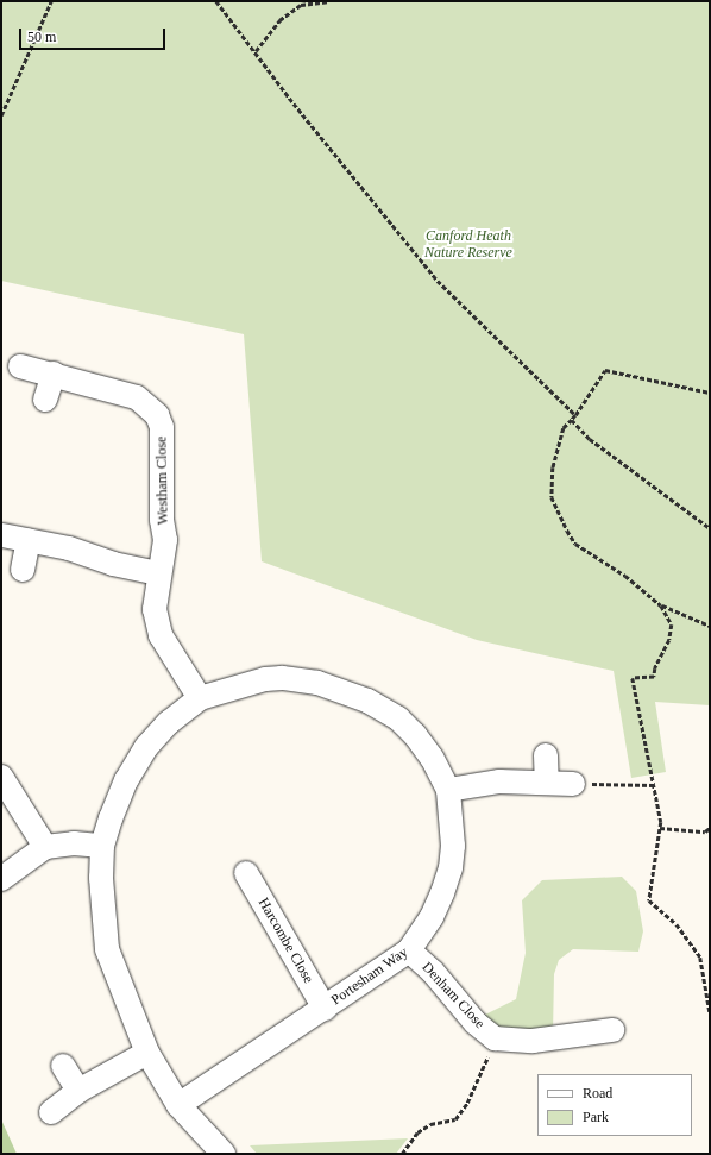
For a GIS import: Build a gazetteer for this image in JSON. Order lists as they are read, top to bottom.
{
  "streets": {
    "street": [
      "Westham Close",
      "Harcombe Close",
      "Portesham Way",
      "Denham Close"
    ]
  },
  "crossings": [
    ["Westham Close", "Portesham Way"],
    ["Harcombe Close", "Portesham Way"],
    ["Portesham Way", "Denham Close"]
  ],
  "parks": ["Canford Heath Nature Reserve"],
  "legend": ["Road", "Park"],
  "scale_bar": "50 m"
}
